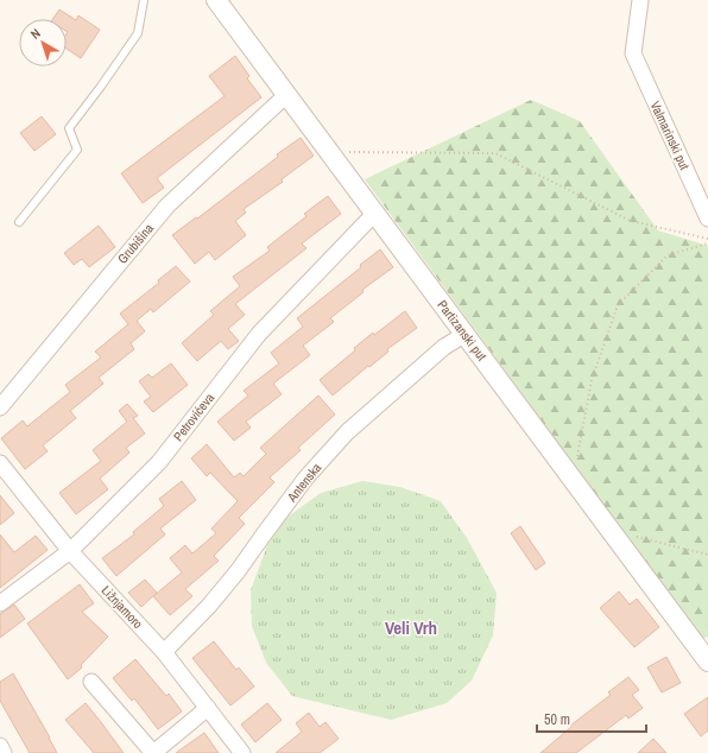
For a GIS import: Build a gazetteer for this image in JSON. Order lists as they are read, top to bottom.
{
  "streets": {
    "street": [
      "Valmarinski put",
      "Grubišina",
      "Partizanski put",
      "Petrovićeva",
      "Antenska",
      "Ližnjamoro"
    ]
  },
  "crossings": [
    ["Grubišina", "Partizanski put"],
    ["Partizanski put", "Petrovićeva"],
    ["Partizanski put", "Antenska"],
    ["Petrovićeva", "Ližnjamoro"],
    ["Antenska", "Ližnjamoro"]
  ],
  "districts": ["Veli Vrh"],
  "scale_bar": "50 m",
  "north": "top left"
}
